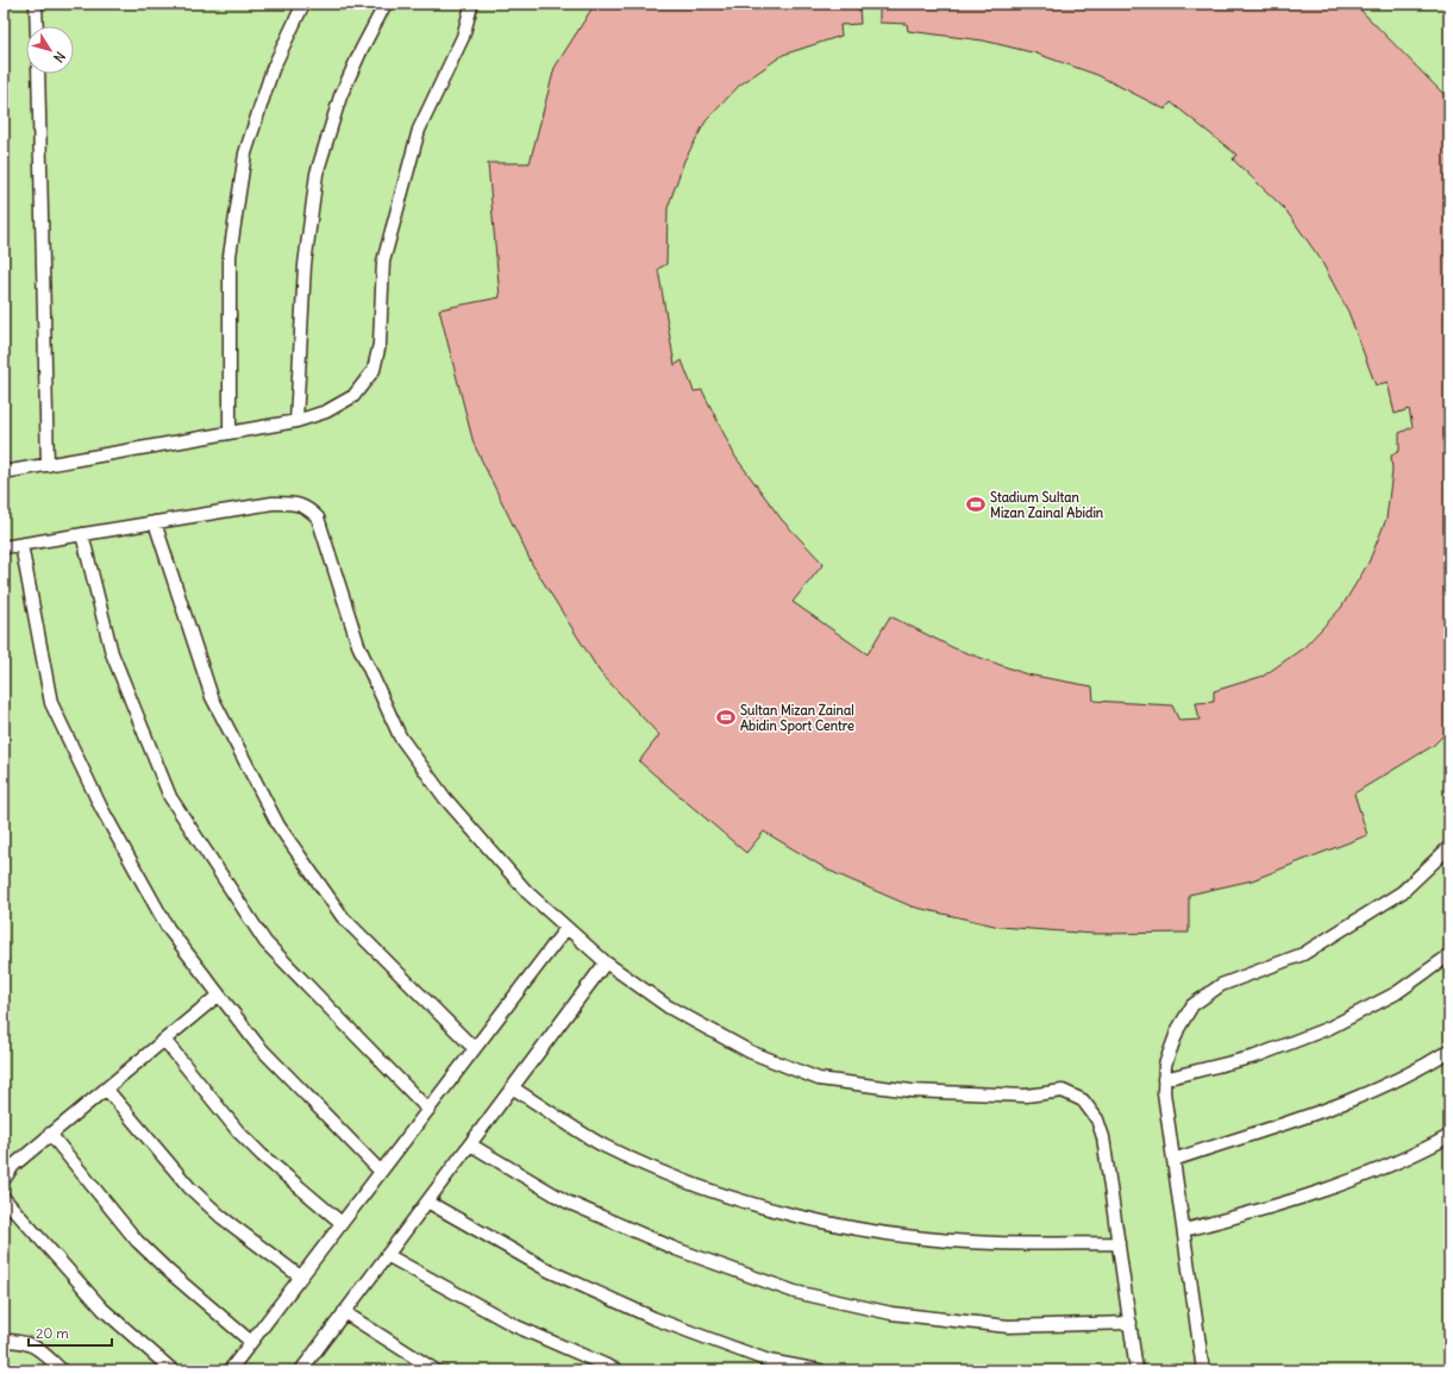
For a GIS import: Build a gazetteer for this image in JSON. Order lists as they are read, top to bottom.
{
  "places": {
    "sports": ["Stadium Sultan Mizan Zainal Abidin", "Sultan Mizan Zainal Abidin Sport Centre"]
  },
  "scale_bar": "20 m",
  "north": "bottom right"
}
